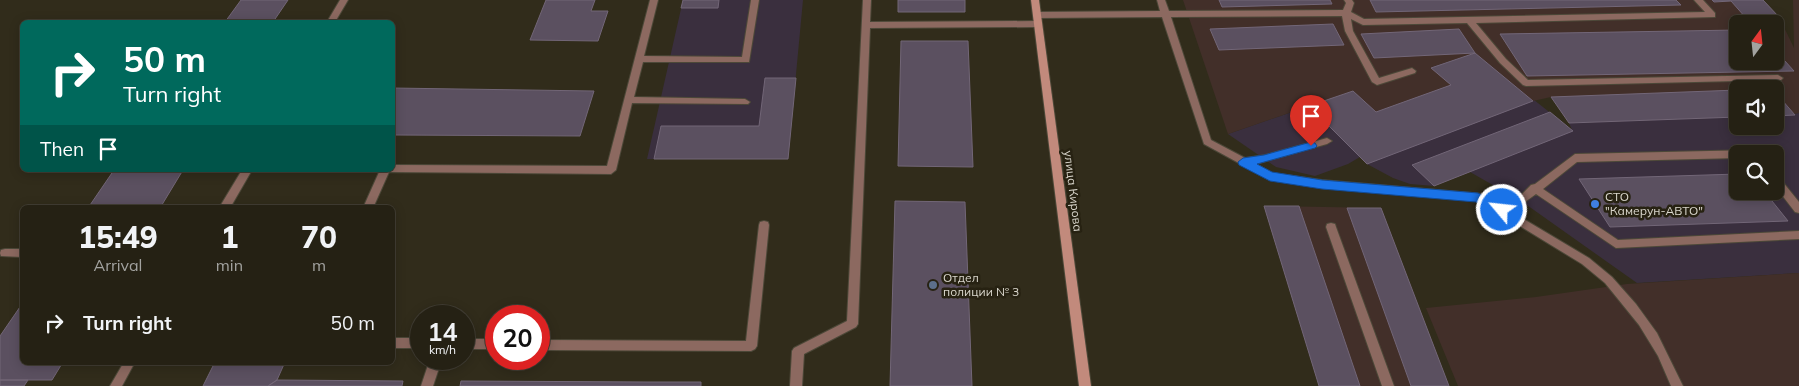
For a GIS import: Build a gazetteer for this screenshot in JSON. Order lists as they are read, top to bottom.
{
  "streets": {
    "main road": ["улица Кирова"]
  },
  "places": ["СТО \"Камерун-АВТО\"", "Отдел полиции № 3"],
  "north": "top",
  "page": {
    "turn": ["50 m", "Turn right"],
    "then": "Then",
    "eta": [
      "15:49",
      "Arrival",
      "1",
      "min",
      "70",
      "m"
    ],
    "list": [
      {
        "name": "Turn right",
        "value": "50 m"
      }
    ],
    "speed": "14 km/h",
    "limit": "20"
  }
}
